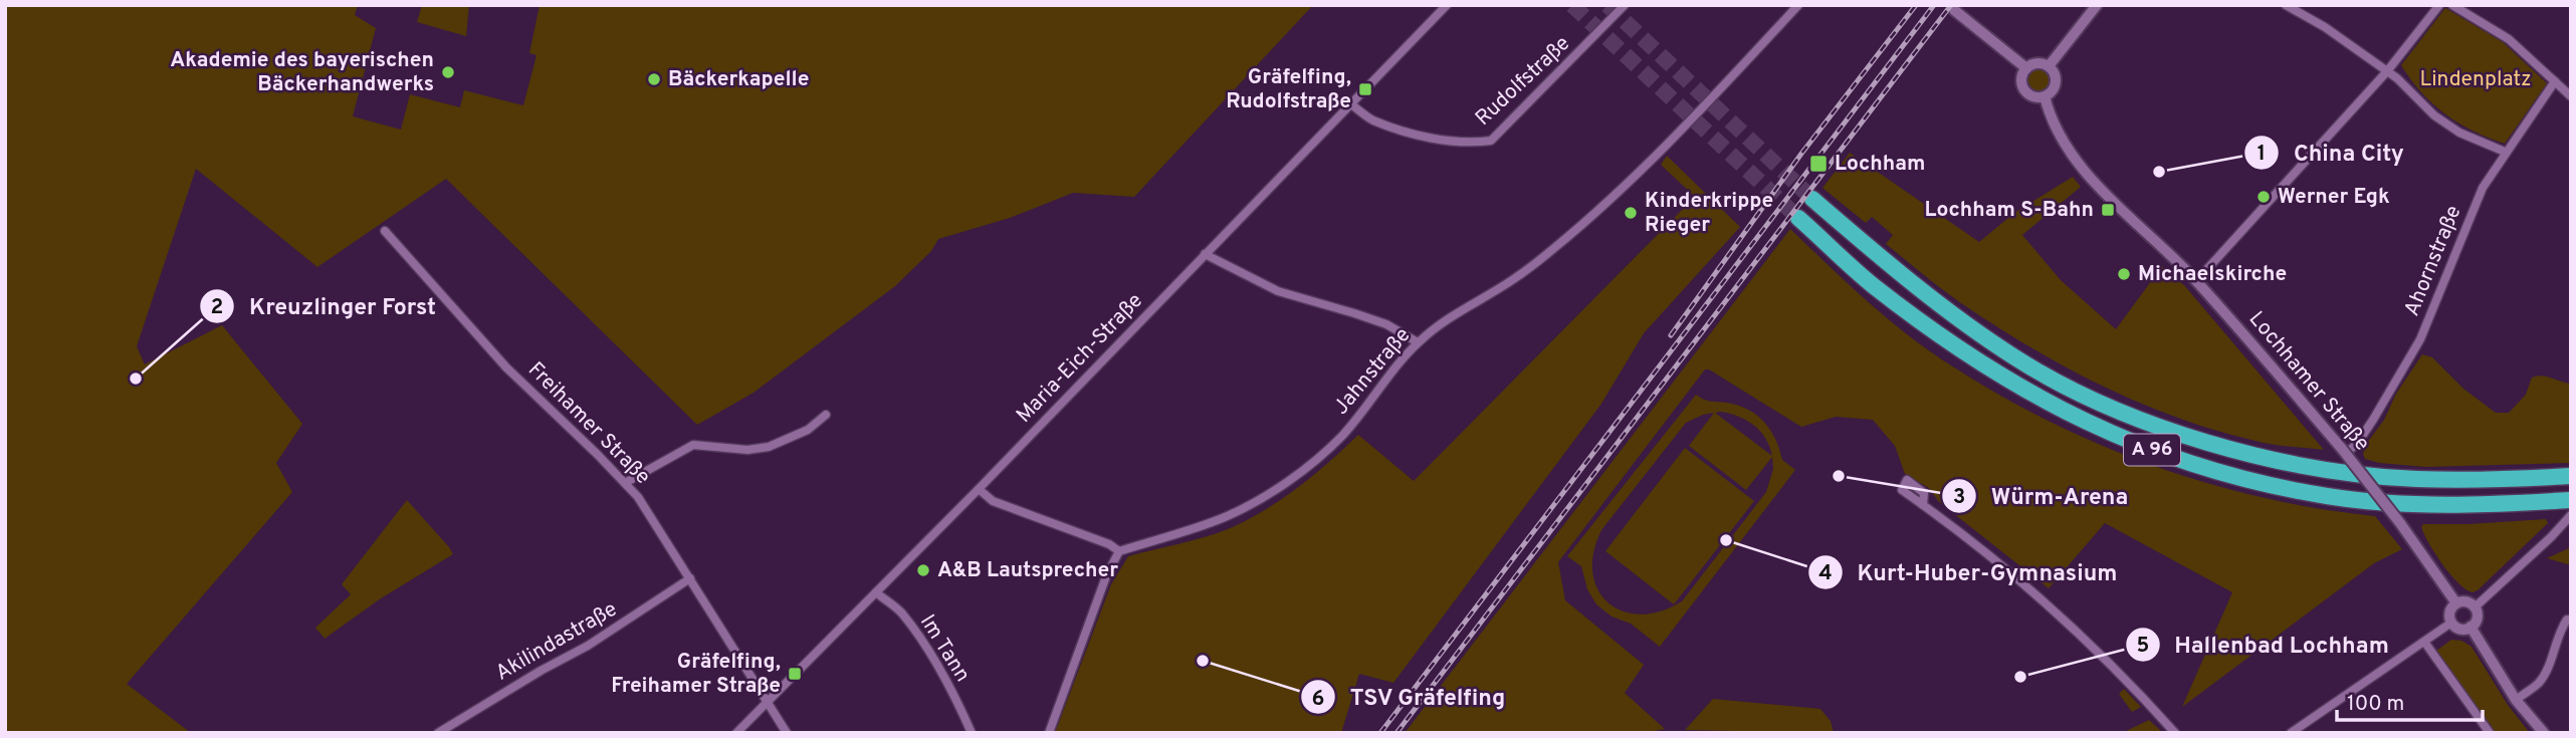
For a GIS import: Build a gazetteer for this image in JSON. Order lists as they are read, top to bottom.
{
  "streets": {
    "highway": ["A 96"],
    "street": [
      "Rudolfstraße",
      "Ahornstraße",
      "Maria-Eich-Straße",
      "Jahnstraße",
      "Lochhamer Straße",
      "Freihamer Straße",
      "Akilindastraße",
      "Im Tann"
    ]
  },
  "crossings": [
    ["Rudolfstraße", "Maria-Eich-Straße"],
    ["Ahornstraße", "Lochhamer Straße"],
    ["Maria-Eich-Straße", "Freihamer Straße"],
    ["Maria-Eich-Straße", "Im Tann"],
    ["Freihamer Straße", "Akilindastraße"]
  ],
  "parks": ["Lindenplatz"],
  "places": {
    "other": [
      "Akademie des bayerischen Bäckerhandwerks",
      "Bäckerkapelle",
      "China City",
      "Werner Egk",
      "Kinderkrippe Rieger",
      "Michaelskirche",
      "Kreuzlinger Forst",
      "Würm-Arena",
      "Kurt-Huber-Gymnasium",
      "A&B Lautsprecher",
      "TSV Gräfelfing",
      "Hallenbad Lochham"
    ],
    "transit": [
      "Gräfelfing, Rudolfstraße",
      "Lochham",
      "Lochham S-Bahn",
      "Gräfelfing, Freihamer Straße"
    ]
  },
  "scale_bar": "100 m"
}
